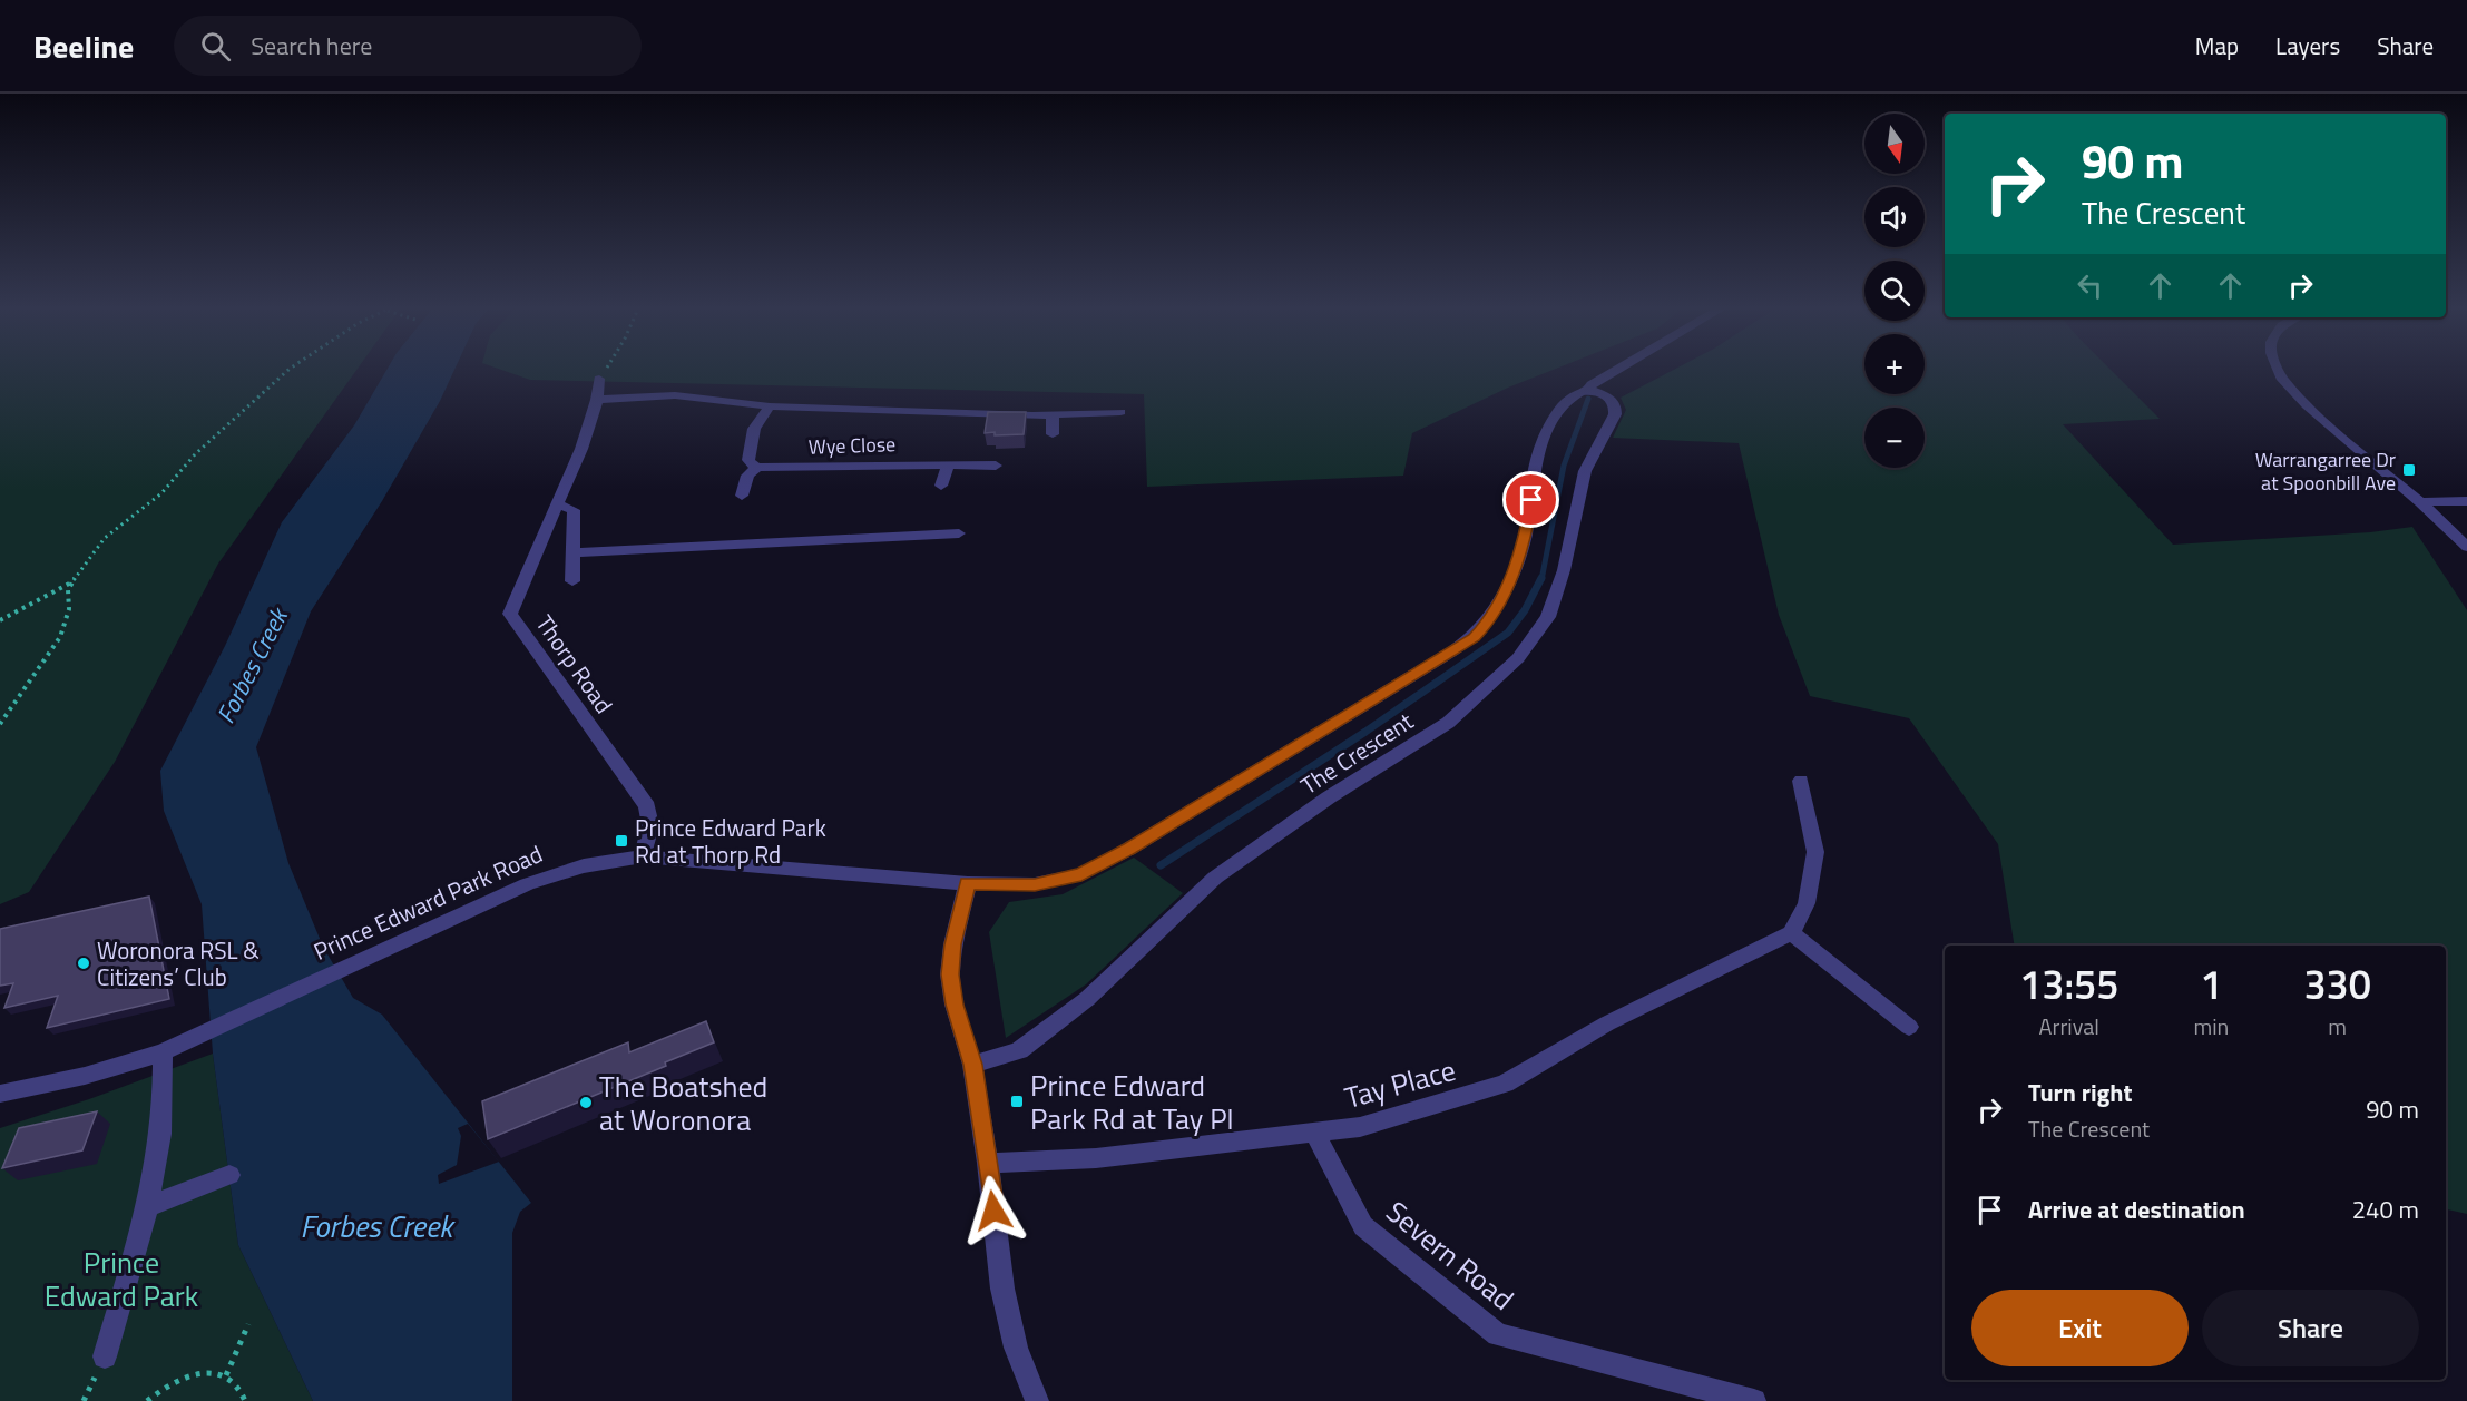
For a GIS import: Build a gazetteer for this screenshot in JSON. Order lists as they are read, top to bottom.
{
  "streets": {
    "street": [
      "Wye Close",
      "Thorp Road",
      "The Crescent",
      "Prince Edward Park Road",
      "Tay Place",
      "Severn Road"
    ]
  },
  "crossings": [
    ["Wye Close", "Thorp Road"],
    ["Thorp Road", "Prince Edward Park Road"],
    ["The Crescent", "Prince Edward Park Road"],
    ["Tay Place", "Severn Road"]
  ],
  "water": ["Forbes Creek"],
  "parks": ["Prince Edward Park"],
  "places": {
    "transit": ["Warrangarree Dr at Spoonbill Ave", "Prince Edward Park Rd at Thorp Rd", "Prince Edward Park Rd at Tay Pl"],
    "other": ["Woronora RSL & Citizens’ Club", "The Boatshed at Woronora"]
  },
  "north": "bottom",
  "page": {
    "header": "Beeline",
    "search": "Search here",
    "nav": ["Map", "Layers", "Share"],
    "map_buttons": ["+", "−"],
    "turn": ["90 m", "The Crescent"],
    "eta": [
      "13:55",
      "Arrival",
      "1",
      "min",
      "330",
      "m"
    ],
    "list": [
      {
        "name": "Turn right",
        "note": "The Crescent",
        "value": "90 m"
      },
      {
        "name": "Arrive at destination",
        "value": "240 m"
      }
    ],
    "buttons": ["Exit", "Share"]
  }
}
